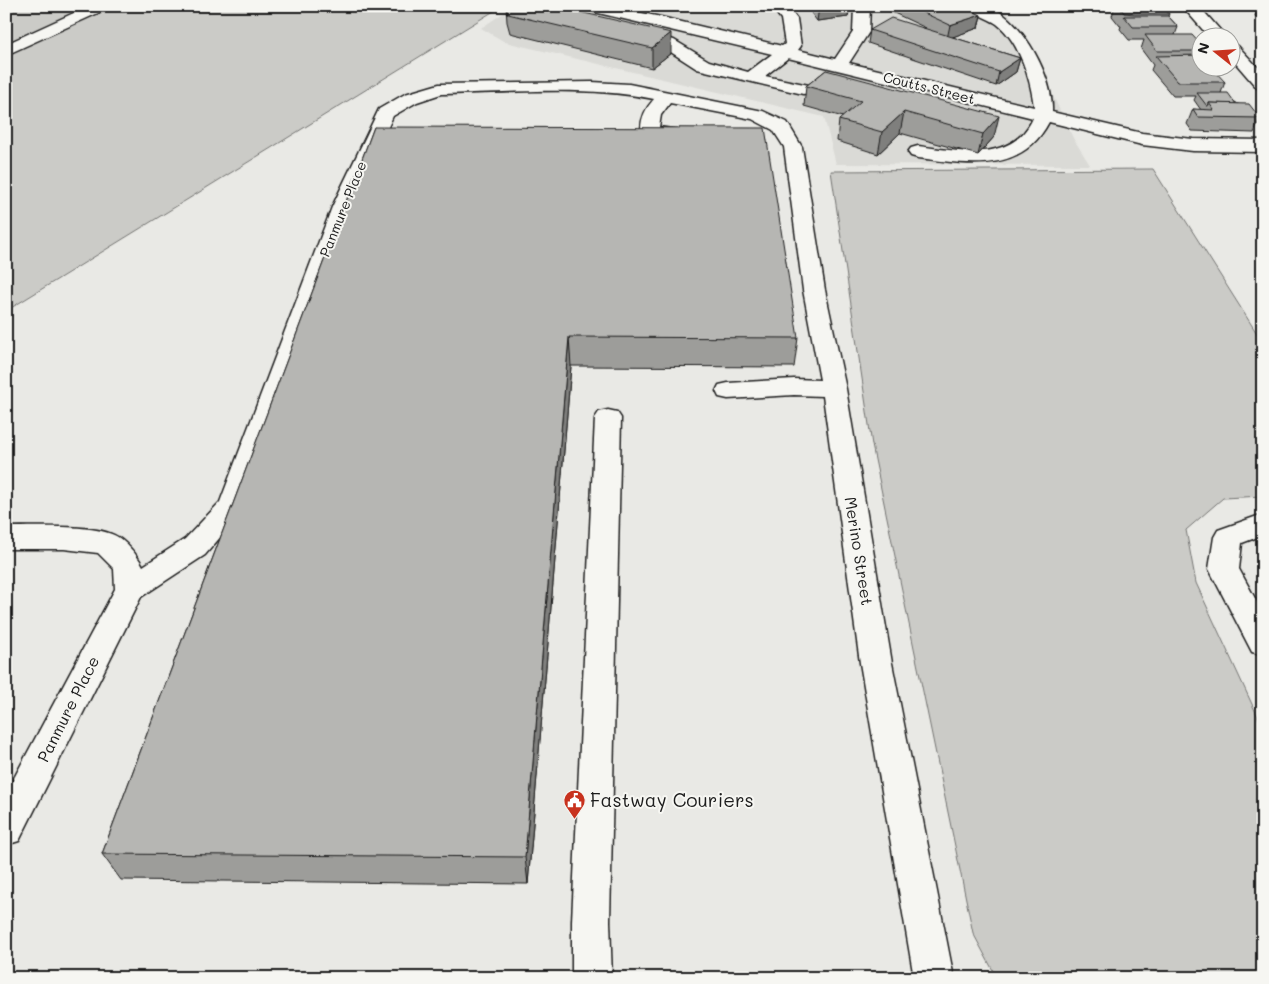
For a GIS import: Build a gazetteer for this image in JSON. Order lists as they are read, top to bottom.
{
  "streets": {
    "street": ["Coutts Street", "Panmure Place", "Merino Street"]
  },
  "crossings": [
    ["Panmure Place", "Merino Street"]
  ],
  "places": {
    "public building": ["Fastway Couriers"]
  },
  "north": "left"
}
